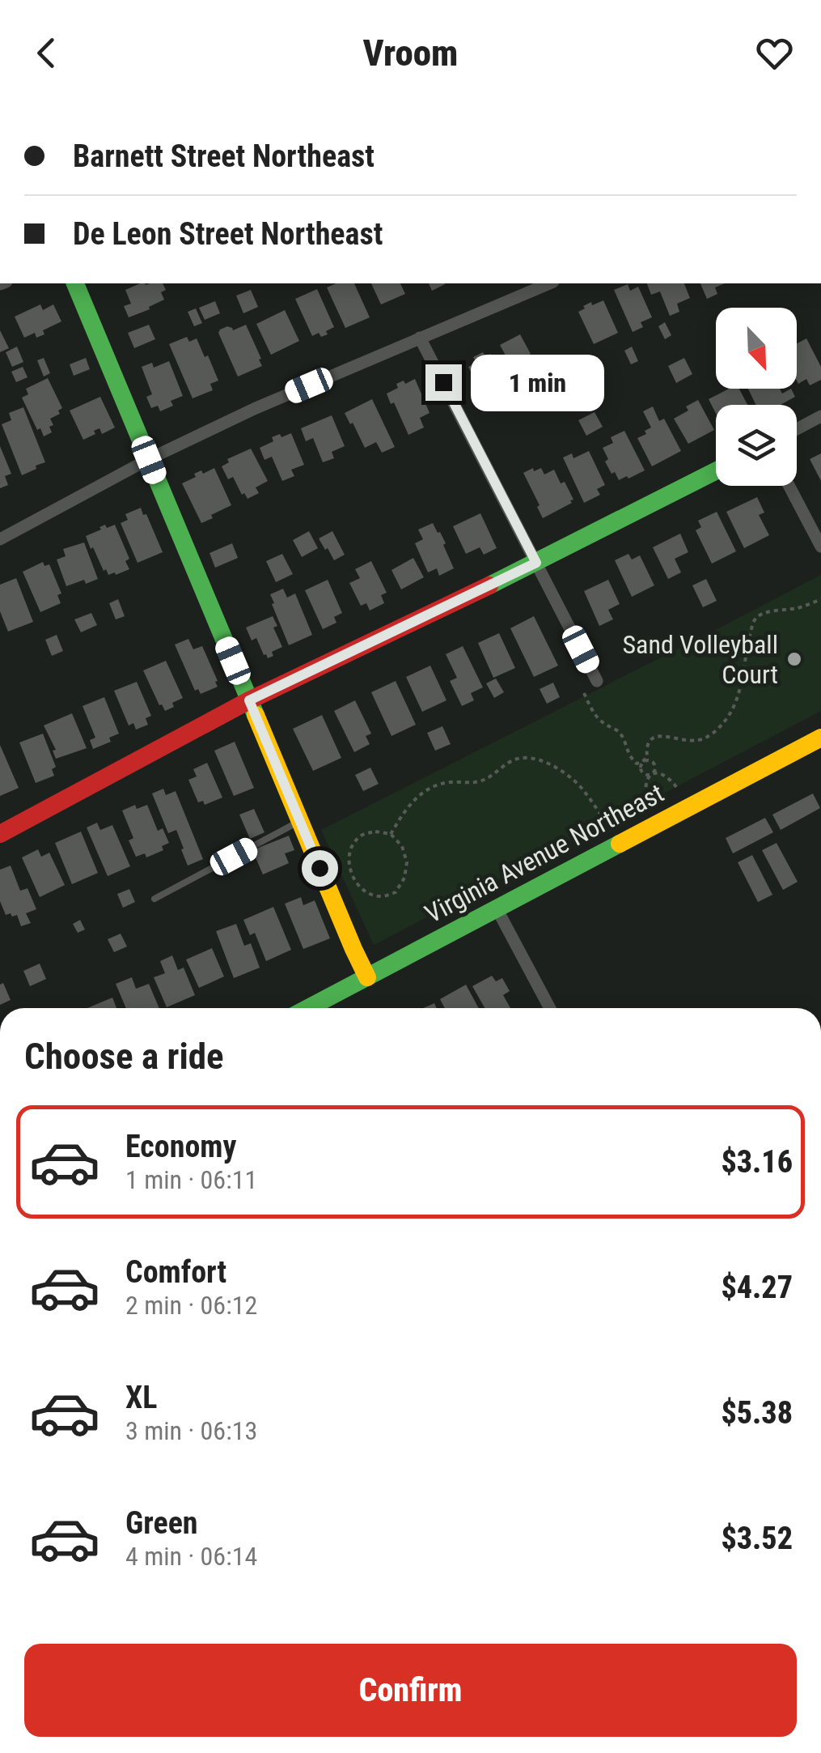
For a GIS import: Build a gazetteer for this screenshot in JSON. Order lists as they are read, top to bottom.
{
  "streets": {
    "street": ["Virginia Avenue Northeast"]
  },
  "places": ["Sand Volleyball Court"],
  "north": "bottom right",
  "page": {
    "header": "Vroom",
    "banner": ["Barnett Street Northeast", "De Leon Street Northeast"],
    "bubble": "1 min",
    "heading": "Choose a ride",
    "list": [
      {
        "name": "Economy",
        "note": "1 min · 06:11",
        "value": "$3.16"
      },
      {
        "name": "Comfort",
        "note": "2 min · 06:12",
        "value": "$4.27"
      },
      {
        "name": "XL",
        "note": "3 min · 06:13",
        "value": "$5.38"
      },
      {
        "name": "Green",
        "note": "4 min · 06:14",
        "value": "$3.52"
      }
    ],
    "buttons": "Confirm"
  }
}
